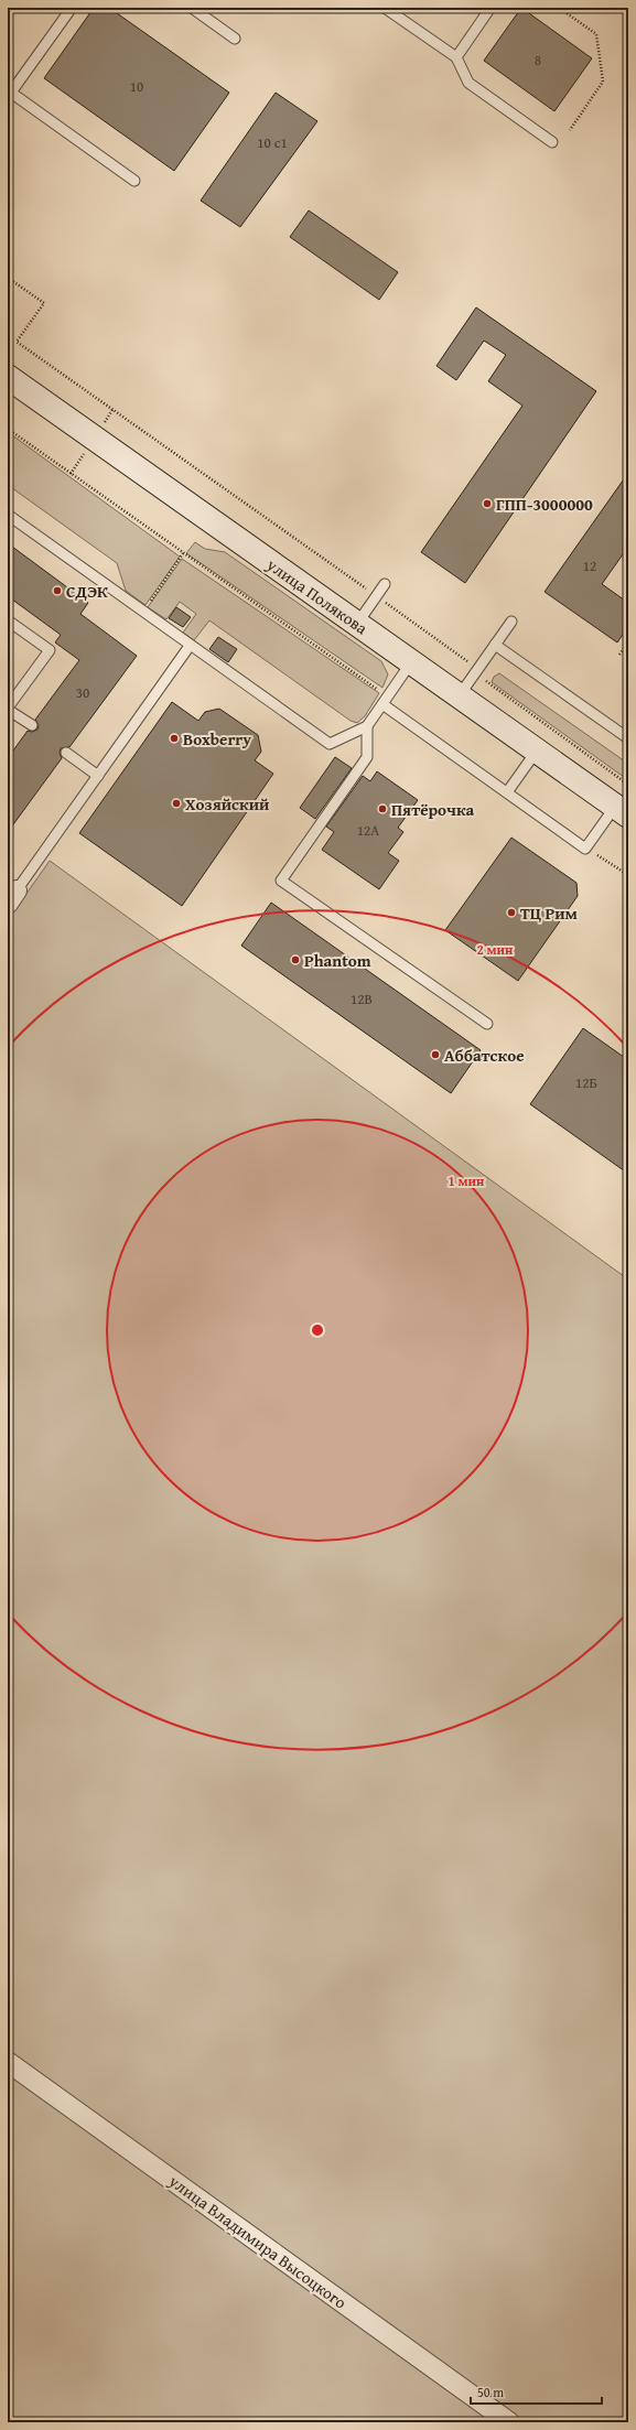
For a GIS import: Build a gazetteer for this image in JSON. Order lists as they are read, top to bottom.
{
  "streets": {
    "main road": ["улица Полякова"],
    "street": ["улица Владимира Высоцкого"]
  },
  "places": [
    "ГПП-3000000",
    "СДЭК",
    "Boxberry",
    "Хозяйский",
    "Пятёрочка",
    "ТЦ Рим",
    "Phantom",
    "Аббатское"
  ],
  "house_numbers": [
    "8",
    "10",
    "10 с1",
    "12",
    "30",
    "12А",
    "12В",
    "12Б"
  ],
  "scale_bar": "50 m",
  "rings": ["2 мин", "1 мин"]
}
